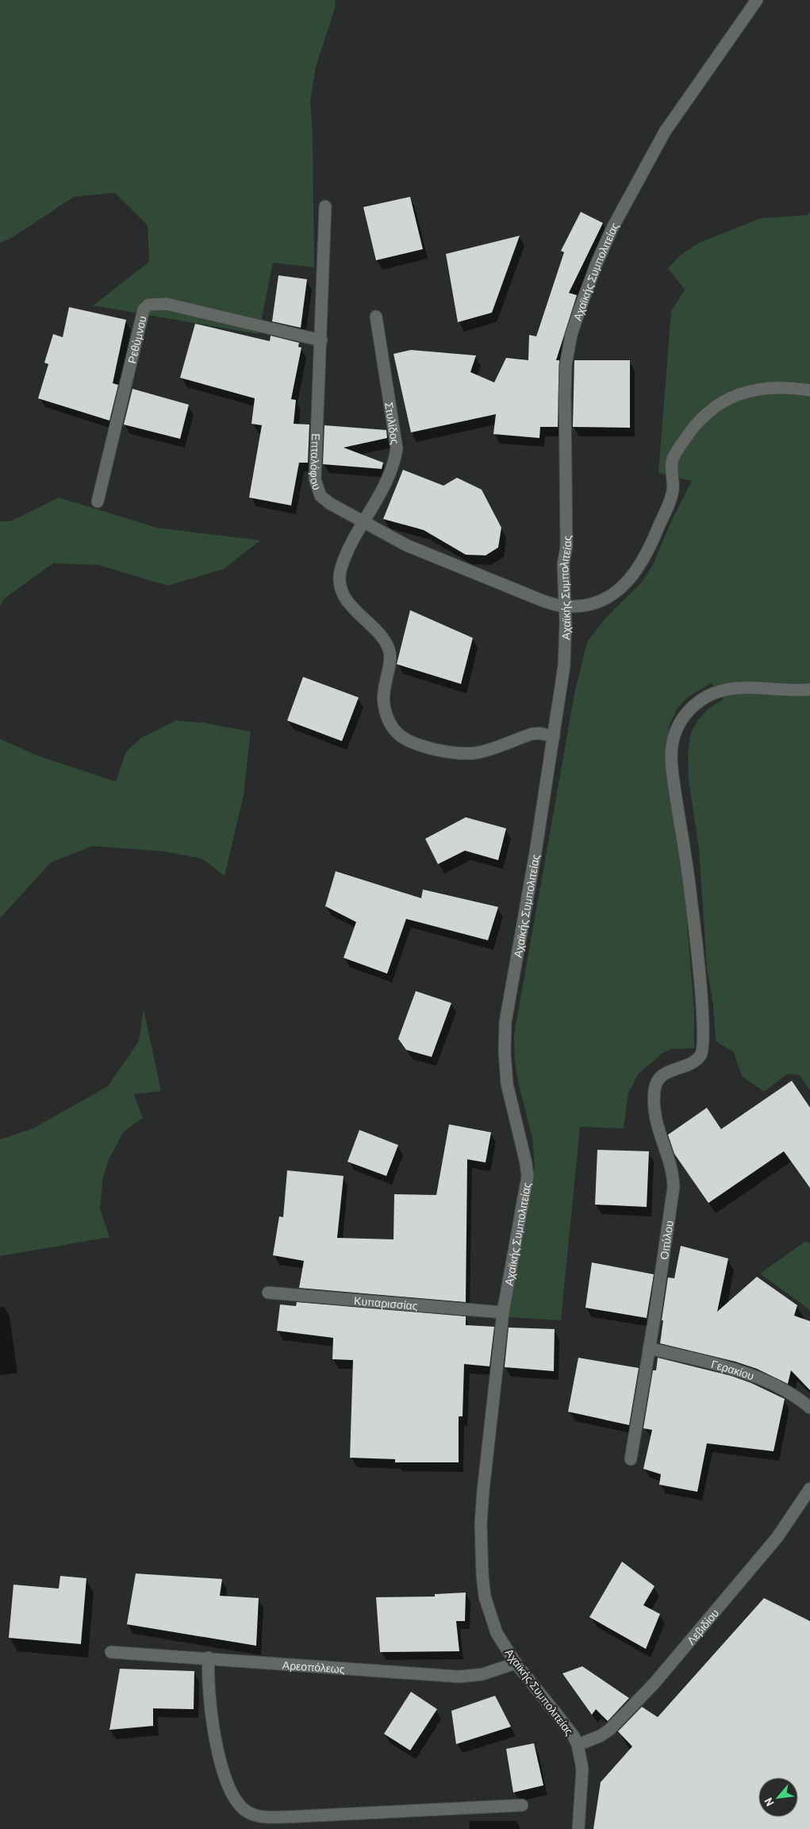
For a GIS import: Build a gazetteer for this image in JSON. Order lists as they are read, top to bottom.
{
  "streets": {
    "street": [
      "Αχαϊκής Συμπολιτείας",
      "Ρεθύμνου",
      "Στυλίδος",
      "Επταλόφου",
      "Οιτύλου",
      "Κυπαρισσίας",
      "Γερακίου",
      "Λεβιδίου",
      "Αρεοπόλεως"
    ]
  },
  "crossings": [
    ["Αχαϊκής Συμπολιτείας", "Στυλίδος"],
    ["Αχαϊκής Συμπολιτείας", "Επταλόφου"],
    ["Αχαϊκής Συμπολιτείας", "Κυπαρισσίας"],
    ["Αχαϊκής Συμπολιτείας", "Λεβιδίου"],
    ["Αχαϊκής Συμπολιτείας", "Αρεοπόλεως"],
    ["Ρεθύμνου", "Επταλόφου"],
    ["Στυλίδος", "Επταλόφου"],
    ["Οιτύλου", "Γερακίου"]
  ],
  "north": "bottom left"
}
